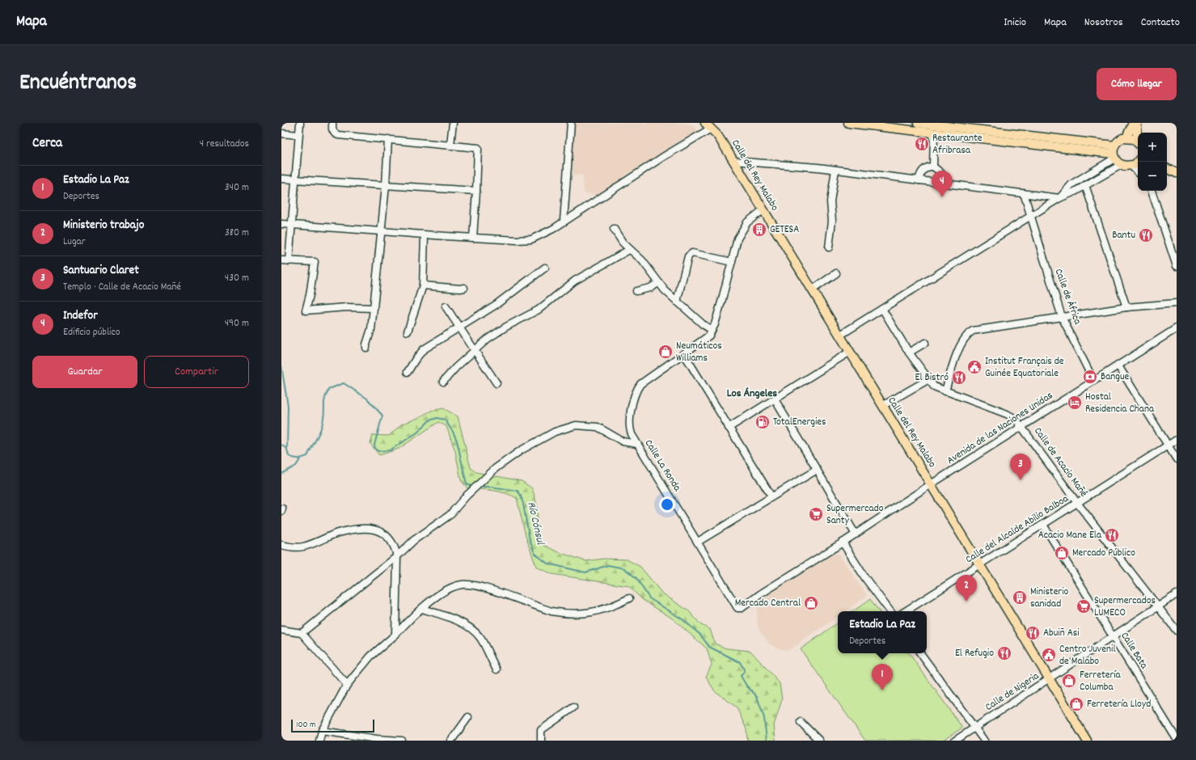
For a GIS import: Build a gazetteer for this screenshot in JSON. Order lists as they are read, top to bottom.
{
  "streets": {
    "main road": ["Calle del Rey Malabo"],
    "street": [
      "Calle de África",
      "Avenida de las Naciones Unidas",
      "Calle de Acacio Mañé",
      "Calle La Ronda",
      "Calle del Alcalde Abilio Balboa",
      "Calle Bata",
      "Calle de Nigeria"
    ]
  },
  "crossings": [
    ["Calle del Rey Malabo", "Avenida de las Naciones Unidas"],
    ["Calle del Rey Malabo", "Calle del Alcalde Abilio Balboa"],
    ["Calle del Rey Malabo", "Calle de Nigeria"],
    ["Calle de África", "Avenida de las Naciones Unidas"],
    ["Avenida de las Naciones Unidas", "Calle de Acacio Mañé"],
    ["Avenida de las Naciones Unidas", "Calle La Ronda"],
    ["Calle de Acacio Mañé", "Calle del Alcalde Abilio Balboa"],
    ["Calle de Acacio Mañé", "Calle de Nigeria"],
    ["Calle del Alcalde Abilio Balboa", "Calle Bata"],
    ["Calle Bata", "Calle de Nigeria"]
  ],
  "districts": ["Los Ángeles"],
  "water": ["Río Cónsul"],
  "places": {
    "restaurant": [
      "Restaurante Afribrasa",
      "Bantu",
      "El Bistró",
      "Acacio Mane Ela",
      "Abuiñ Asi",
      "El Refugio"
    ],
    "building": ["GETESA", "Ministerio sanidad"],
    "shop": [
      "Neumáticos Williams",
      "Mercado Público",
      "Mercado Central",
      "Ferretería Columba",
      "Ferretería Lloyd"
    ],
    "public building": ["Institut Français de Guinée Equatoriale", "Centro Juvenil de Malabo"],
    "bank": ["Bangue"],
    "hotel": ["Hostal Residencia Chana"],
    "fuel station": ["TotalEnergies"],
    "supermarket": ["Supermercado Santy", "Supermercados LUMECO"]
  },
  "scale_bar": "100 m",
  "page": {
    "header": "Mapa",
    "nav": [
      "Inicio",
      "Mapa",
      "Nosotros",
      "Contacto"
    ],
    "title": "Encuéntranos",
    "buttons": [
      "Cómo llegar",
      ["Guardar", "Compartir"]
    ],
    "heading": ["Cerca", "4 resultados"],
    "map_buttons": ["+", "−"],
    "list": [
      {
        "mark": "1",
        "name": "Estadio La Paz",
        "note": "Deportes",
        "value": "340 m"
      },
      {
        "mark": "2",
        "name": "Ministerio trabajo",
        "note": "Lugar",
        "value": "380 m"
      },
      {
        "mark": "3",
        "name": "Santuario Claret",
        "note": "Templo · Calle de Acacio Mañé",
        "value": "430 m"
      },
      {
        "mark": "4",
        "name": "Indefor",
        "note": "Edificio público",
        "value": "490 m"
      }
    ],
    "pins": [
      "4",
      "3",
      "2",
      "1"
    ],
    "popup": ["Estadio La Paz", "Deportes"],
    "scale": "100 m"
  }
}
